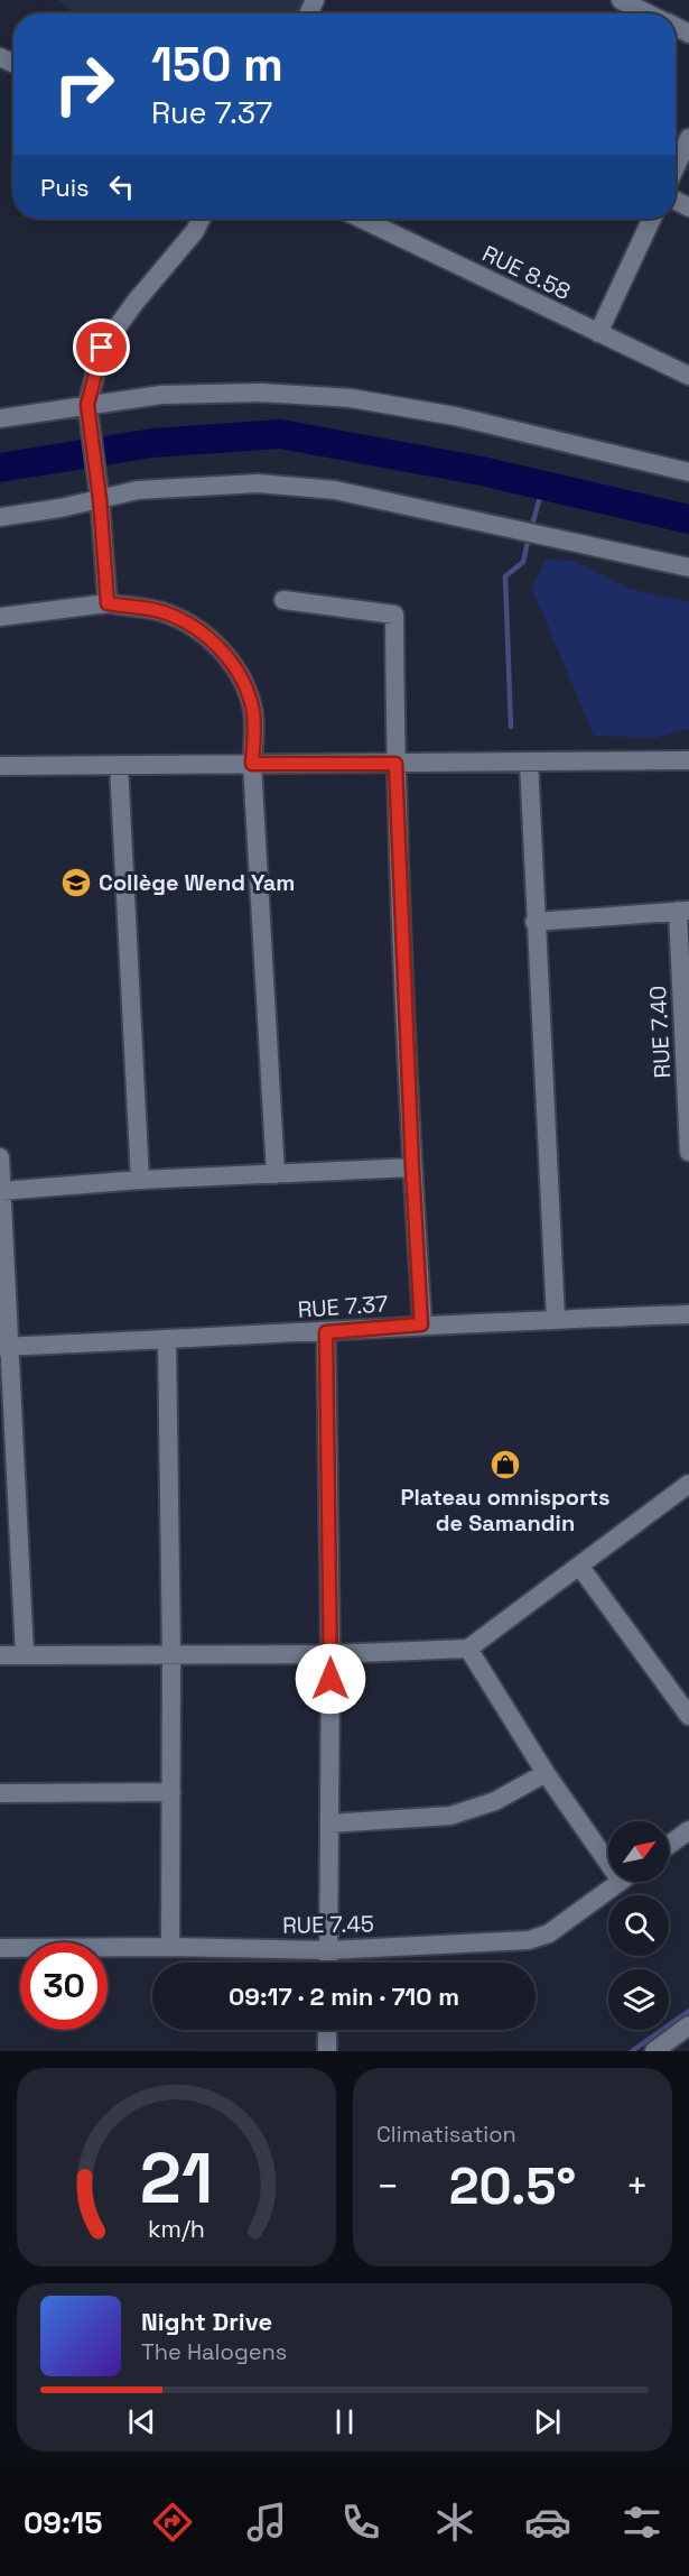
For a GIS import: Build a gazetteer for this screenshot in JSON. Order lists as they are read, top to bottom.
{
  "streets": {
    "street": [
      "RUE 8.58",
      "RUE 7.40",
      "RUE 7.37",
      "RUE 7.45"
    ]
  },
  "places": {
    "school or university": ["Collège Wend Yam"],
    "shop": ["Plateau omnisports de Samandin"]
  },
  "north": "top right",
  "page": {
    "turn": ["150 m", "Rue 7.37"],
    "then": "Puis",
    "limit": "30",
    "trip": "09:17 · 2 min · 710 m",
    "tile": "Climatisation",
    "heat": ["−", "20.5°", "+"],
    "song": ["Night Drive", "The Halogens"],
    "tabs": "09:15",
    "gauge": ["21", "km/h"]
  }
}
